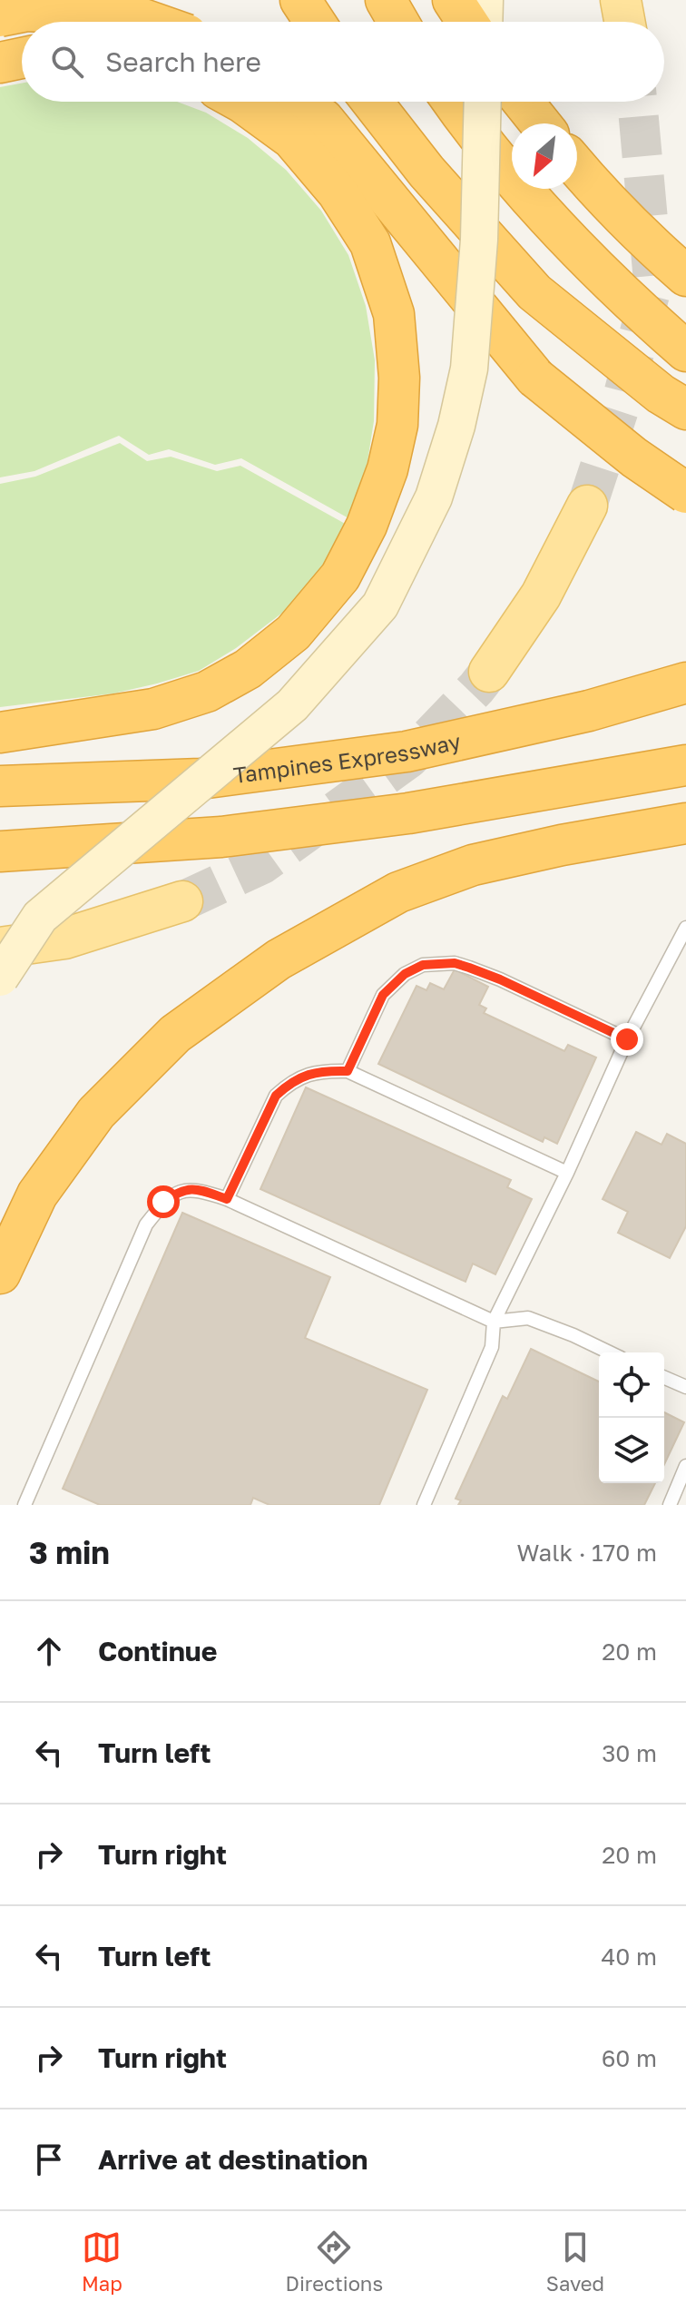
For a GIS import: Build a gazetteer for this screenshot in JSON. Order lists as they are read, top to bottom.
{
  "streets": {
    "highway": ["Tampines Expressway"]
  },
  "north": "bottom left",
  "page": {
    "search": "Search here",
    "heading": ["3 min", "Walk · 170 m"],
    "list": [
      ["Continue", "20 m"],
      ["Turn left", "30 m"],
      ["Turn right", "20 m"],
      ["Turn left", "40 m"],
      ["Turn right", "60 m"],
      "Arrive at destination"
    ],
    "nav": ["Map", "Directions", "Saved"]
  }
}
